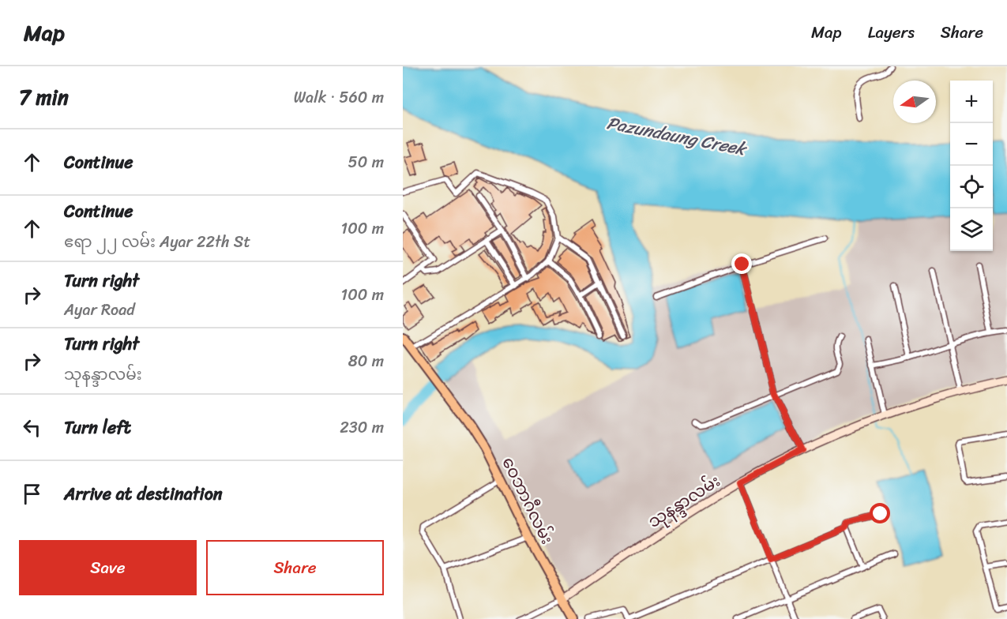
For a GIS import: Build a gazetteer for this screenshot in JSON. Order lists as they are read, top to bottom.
{
  "streets": {
    "main road": ["ဝေဘာဂီလမ်း", "သုနန္ဒာလမ်း"]
  },
  "crossings": [
    ["ဝေဘာဂီလမ်း", "သုနန္ဒာလမ်း"]
  ],
  "water": ["Pazundaung Creek"],
  "north": "left",
  "page": {
    "header": "Map",
    "nav": ["Map", "Layers", "Share"],
    "heading": ["7 min", "Walk · 560 m"],
    "map_buttons": ["+", "−"],
    "list": [
      ["Continue", "50 m"],
      ["Continue", "ဧရာ ၂၂ လမ်း Ayar 22th St", "100 m"],
      ["Turn right", "Ayar Road", "100 m"],
      ["Turn right", "သုနန္ဒာလမ်း", "80 m"],
      ["Turn left", "230 m"],
      "Arrive at destination"
    ],
    "buttons": ["Save", "Share"]
  }
}
